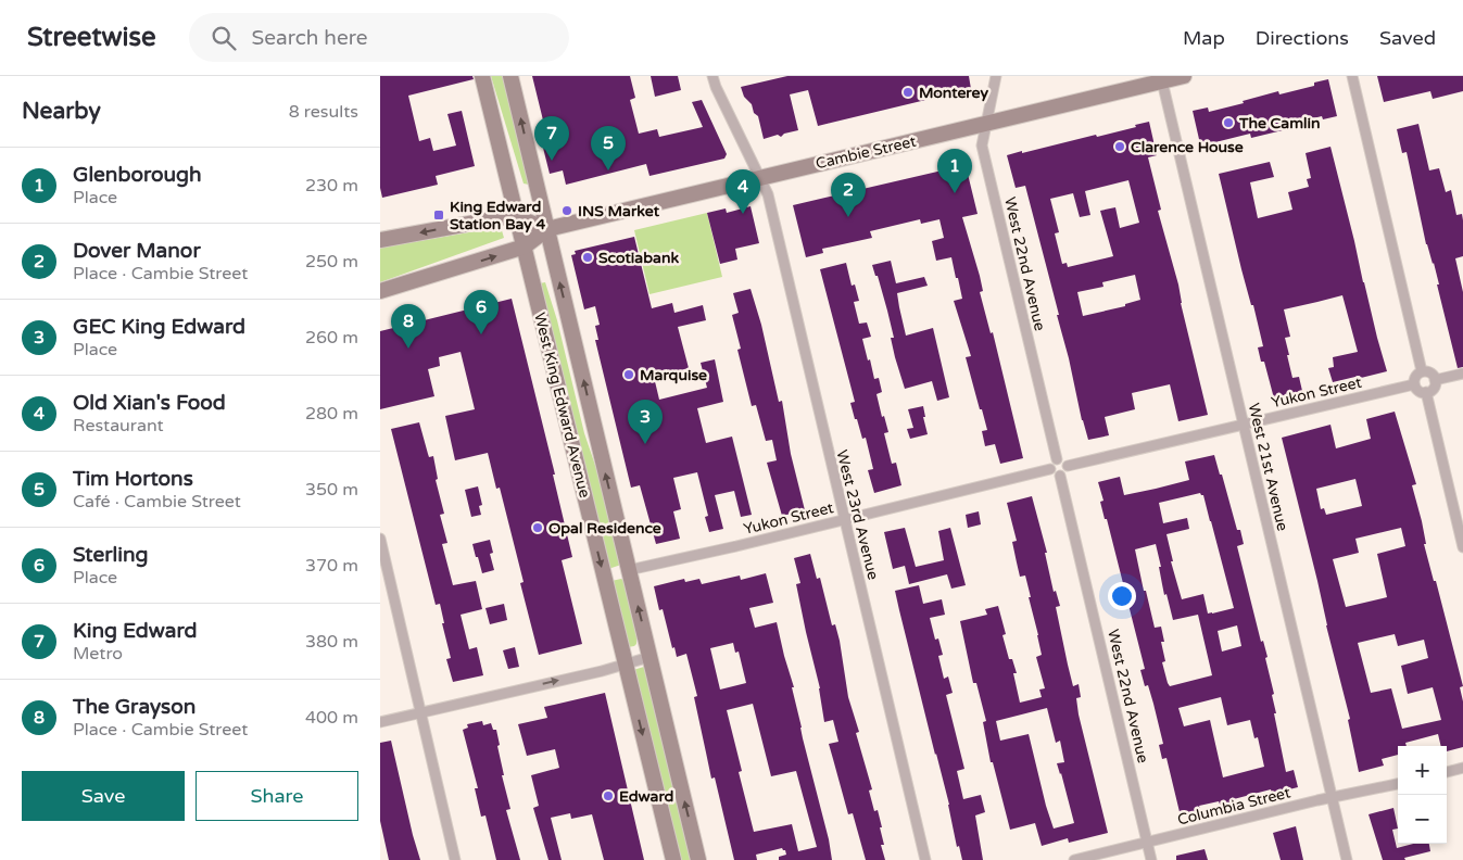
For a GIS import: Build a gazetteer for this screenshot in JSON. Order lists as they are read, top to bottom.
{
  "streets": {
    "main road": ["Cambie Street", "West King Edward Avenue"],
    "street": [
      "West 22nd Avenue",
      "Yukon Street",
      "West 21st Avenue",
      "West 23rd Avenue",
      "Columbia Street"
    ]
  },
  "crossings": [
    ["Cambie Street", "West 22nd Avenue"],
    ["Cambie Street", "West King Edward Avenue"],
    ["Cambie Street", "West 21st Avenue"],
    ["Cambie Street", "West 23rd Avenue"],
    ["West 22nd Avenue", "Yukon Street"],
    ["West 22nd Avenue", "Columbia Street"],
    ["Yukon Street", "West King Edward Avenue"],
    ["Yukon Street", "West 21st Avenue"],
    ["Yukon Street", "West 23rd Avenue"],
    ["West 21st Avenue", "Columbia Street"]
  ],
  "places": {
    "other": [
      "Monterey",
      "The Camlin",
      "Clarence House",
      "INS Market",
      "Scotiabank",
      "Marquise",
      "Opal Residence",
      "Edward"
    ],
    "transit": ["King Edward Station Bay 4"]
  },
  "page": {
    "header": "Streetwise",
    "search": "Search here",
    "nav": ["Map", "Directions", "Saved"],
    "heading": ["Nearby", "8 results"],
    "pins": [
      "7",
      "5",
      "1",
      "4",
      "2",
      "6",
      "8",
      "3"
    ],
    "list": [
      {
        "mark": "1",
        "name": "Glenborough",
        "note": "Place",
        "value": "230 m"
      },
      {
        "mark": "2",
        "name": "Dover Manor",
        "note": "Place · Cambie Street",
        "value": "250 m"
      },
      {
        "mark": "3",
        "name": "GEC King Edward",
        "note": "Place",
        "value": "260 m"
      },
      {
        "mark": "4",
        "name": "Old Xian's Food",
        "note": "Restaurant",
        "value": "280 m"
      },
      {
        "mark": "5",
        "name": "Tim Hortons",
        "note": "Café · Cambie Street",
        "value": "350 m"
      },
      {
        "mark": "6",
        "name": "Sterling",
        "note": "Place",
        "value": "370 m"
      },
      {
        "mark": "7",
        "name": "King Edward",
        "note": "Metro",
        "value": "380 m"
      },
      {
        "mark": "8",
        "name": "The Grayson",
        "note": "Place · Cambie Street",
        "value": "400 m"
      }
    ],
    "map_buttons": ["+", "−"],
    "buttons": ["Save", "Share"]
  }
}
